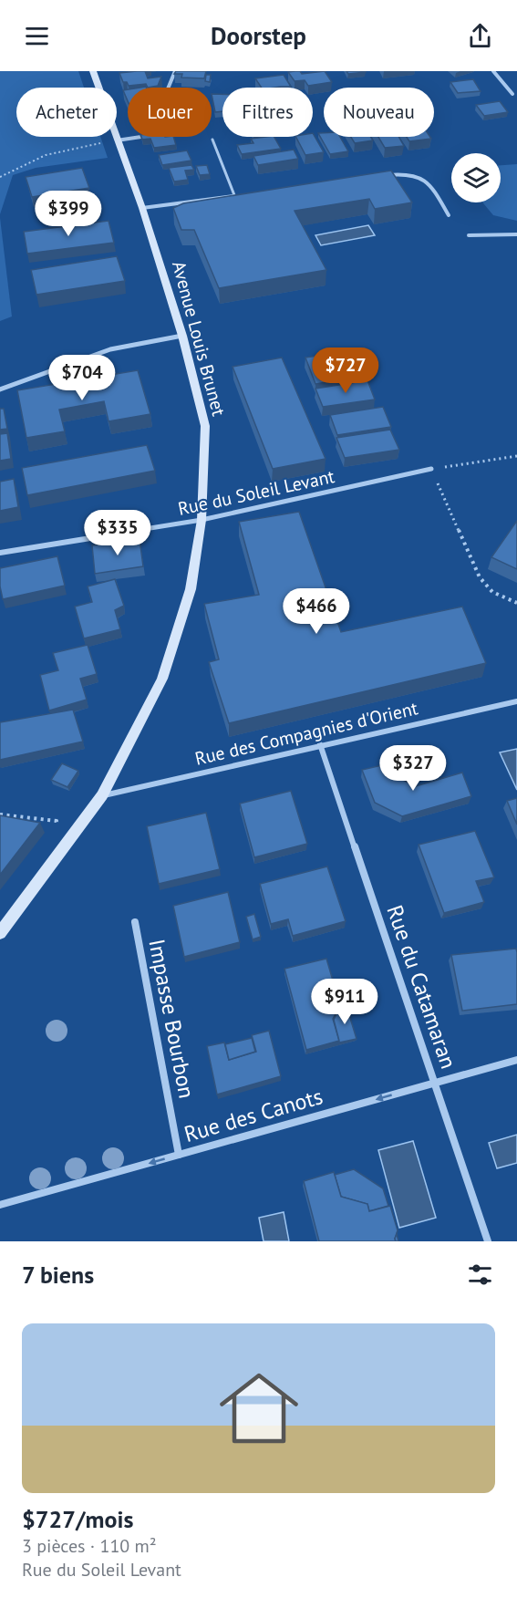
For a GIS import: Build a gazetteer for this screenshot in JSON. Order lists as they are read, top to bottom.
{
  "streets": {
    "street": [
      "Avenue Louis Brunet",
      "Rue du Soleil Levant",
      "Rue des Compagnies d'Orient",
      "Rue du Catamaran",
      "Impasse Bourbon",
      "Rue des Canots"
    ]
  },
  "crossings": [
    ["Avenue Louis Brunet", "Rue du Soleil Levant"],
    ["Avenue Louis Brunet", "Rue des Compagnies d'Orient"],
    ["Rue des Compagnies d'Orient", "Rue du Catamaran"],
    ["Rue du Catamaran", "Rue des Canots"],
    ["Impasse Bourbon", "Rue des Canots"]
  ],
  "one_way": ["Rue des Canots"],
  "page": {
    "header": "Doorstep",
    "chip": [
      "Acheter",
      "Louer",
      "Filtres",
      "Nouveau"
    ],
    "price": [
      "$399",
      "$727",
      "$704",
      "$335",
      "$466",
      "$327",
      "$911"
    ],
    "heading": "7 biens",
    "list": [
      {
        "name": "$727/mois",
        "note": "3 pièces · 110 m² · Rue du Soleil Levant"
      }
    ]
  }
}
